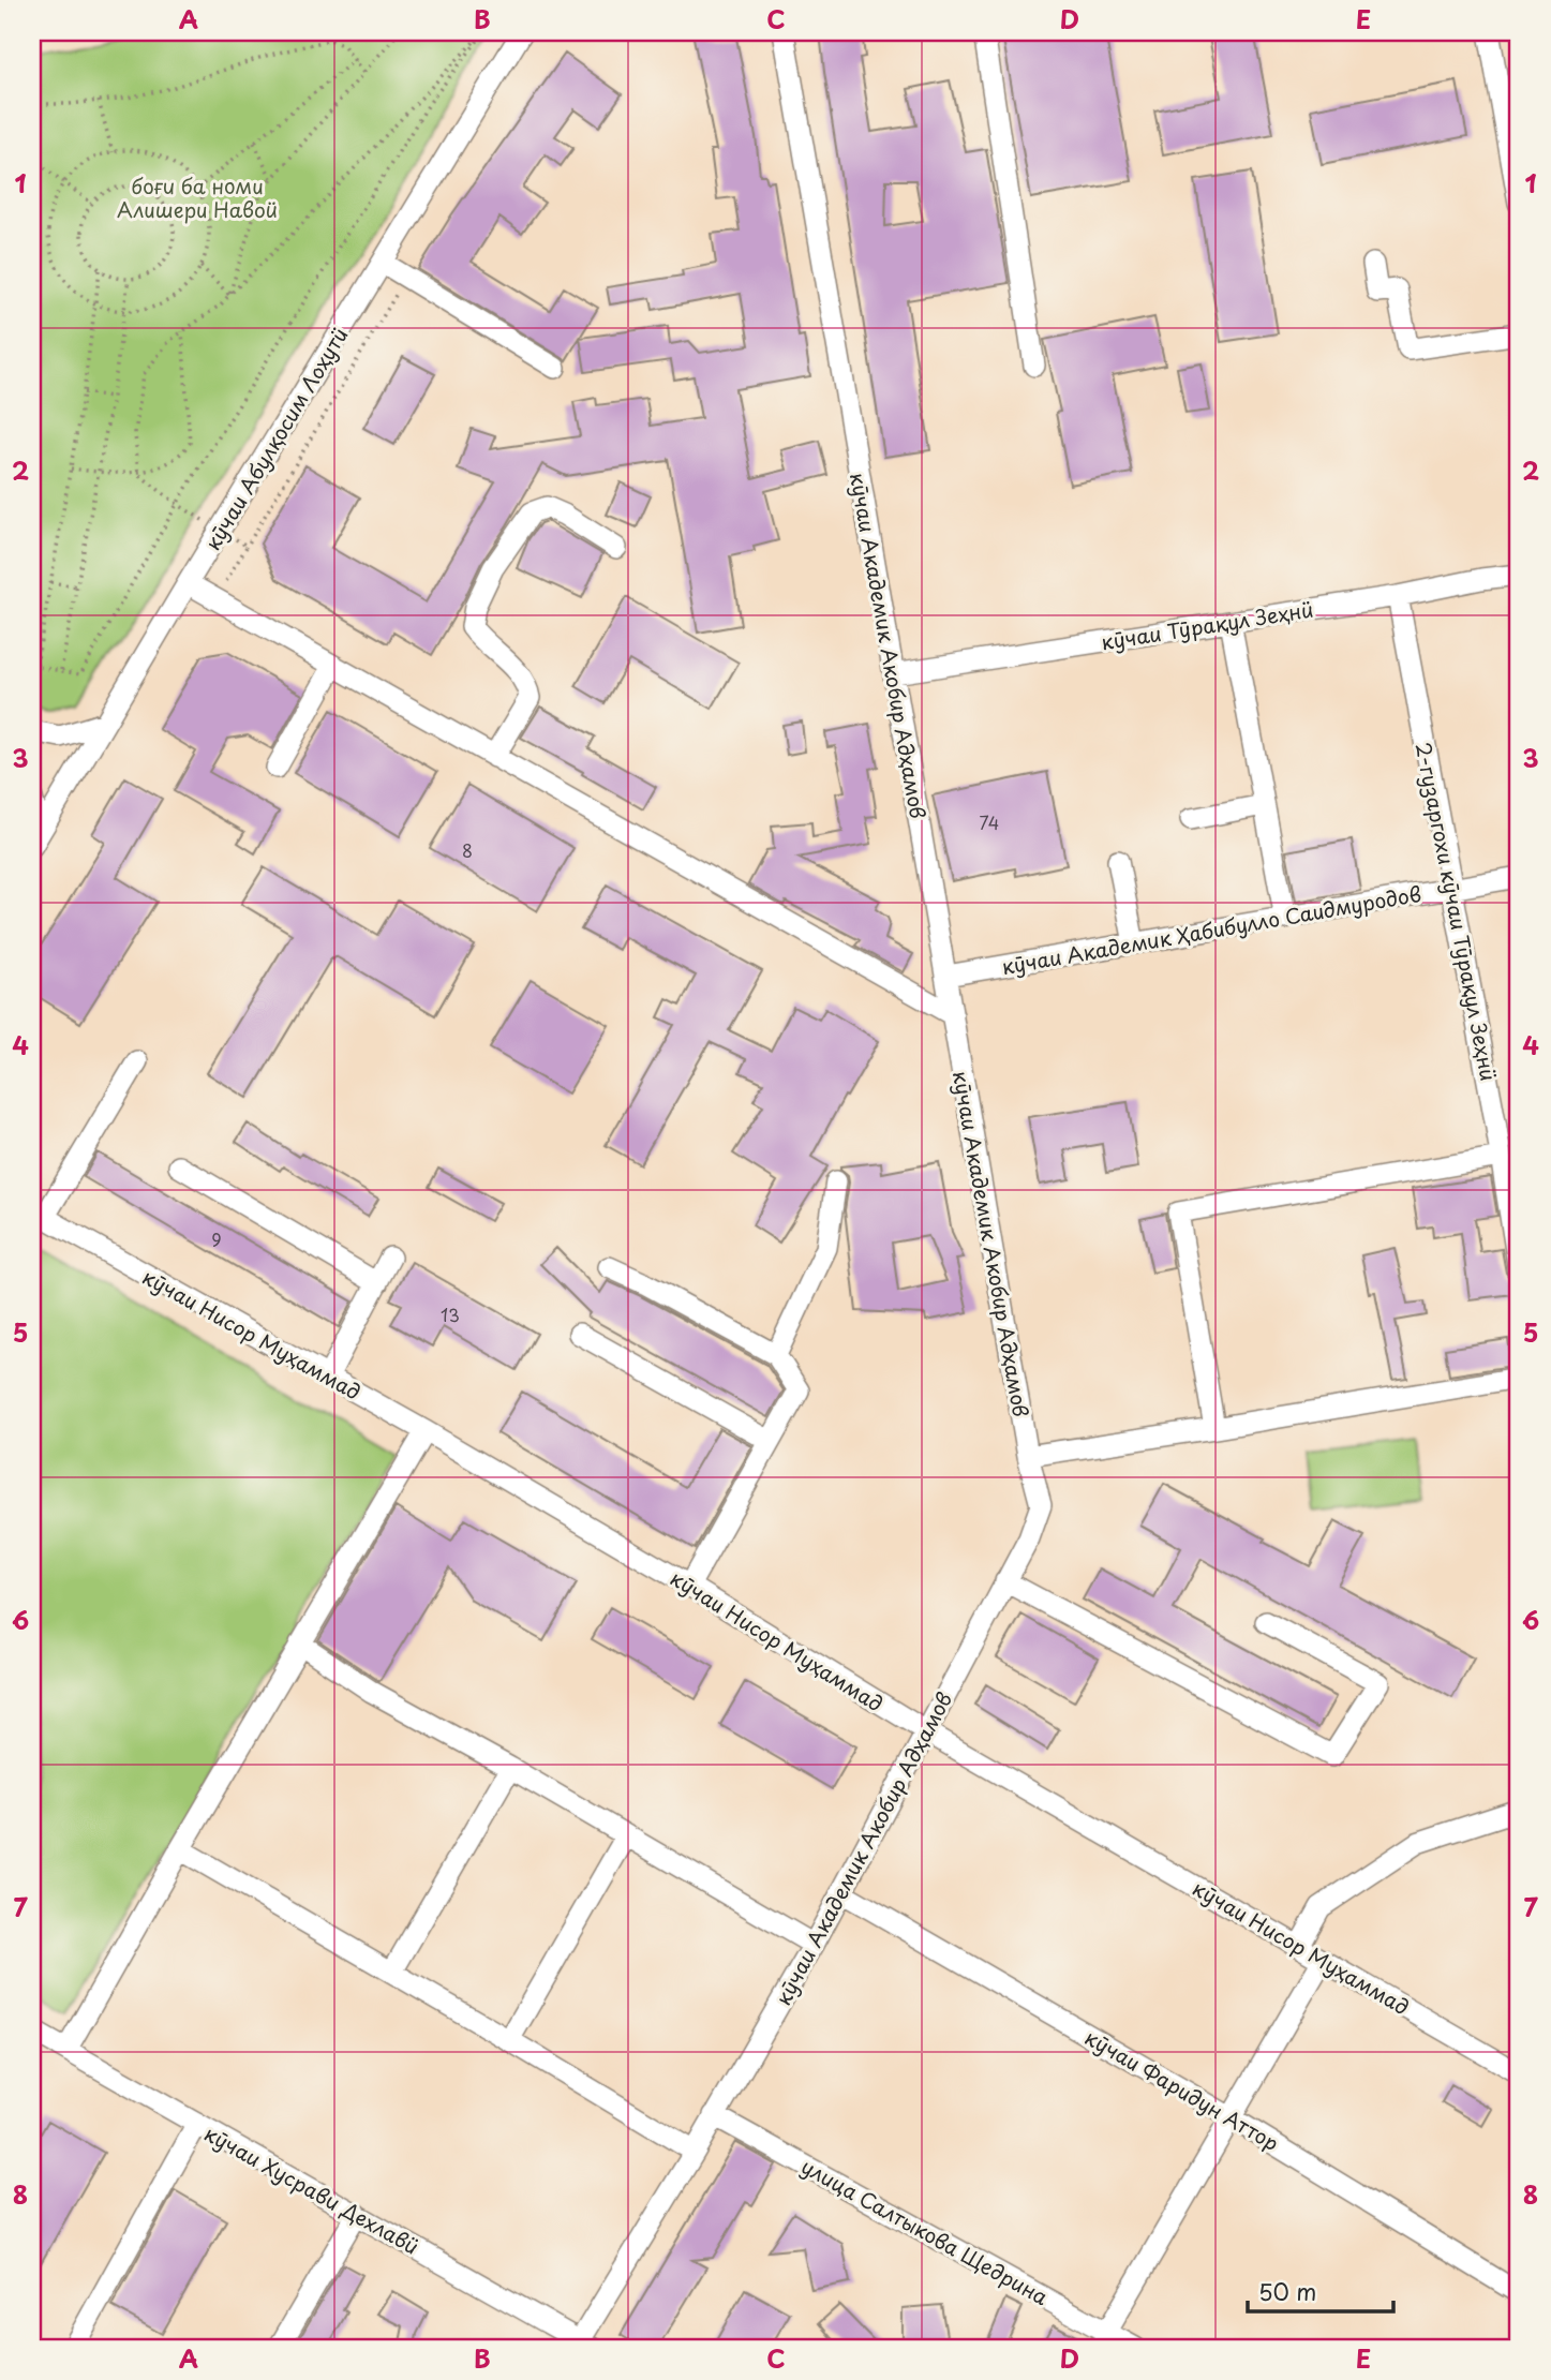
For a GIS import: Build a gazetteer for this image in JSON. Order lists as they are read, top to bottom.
{
  "streets": {
    "street": [
      "кӯчаи Абулқосим Лоҳутӣ",
      "кӯчаи Тӯрақул Зеҳнӣ",
      "кӯчаи Академик Акобир Адҳамов",
      "2-гузаргохи кӯчаи Тӯрақул Зеҳнӣ",
      "кӯчаи Академик Ҳабибулло Саидмуродов",
      "кӯчаи Нисор Муҳаммад",
      "кӯчаи Фаридун Аттор",
      "кӯчаи Хусрави Дехлавӣ",
      "улица Салтыкова Щедрина"
    ]
  },
  "crossings": [
    ["кӯчаи Тӯрақул Зеҳнӣ", "кӯчаи Академик Акобир Адҳамов"],
    ["кӯчаи Тӯрақул Зеҳнӣ", "2-гузаргохи кӯчаи Тӯрақул Зеҳнӣ"],
    ["кӯчаи Академик Акобир Адҳамов", "кӯчаи Академик Ҳабибулло Саидмуродов"],
    ["кӯчаи Академик Акобир Адҳамов", "кӯчаи Нисор Муҳаммад"],
    ["кӯчаи Академик Акобир Адҳамов", "кӯчаи Фаридун Аттор"],
    ["кӯчаи Академик Акобир Адҳамов", "кӯчаи Хусрави Дехлавӣ"],
    ["кӯчаи Академик Акобир Адҳамов", "улица Салтыкова Щедрина"],
    ["2-гузаргохи кӯчаи Тӯрақул Зеҳнӣ", "кӯчаи Академик Ҳабибулло Саидмуродов"]
  ],
  "parks": ["боғи ба номи Алишери Навоӣ"],
  "house_numbers": [
    "74",
    "8",
    "9",
    "13"
  ],
  "scale_bar": "50 m",
  "grid": {
    "columns": [
      "A",
      "B",
      "C",
      "D",
      "E"
    ],
    "rows": [
      "1",
      "2",
      "3",
      "4",
      "5",
      "6",
      "7",
      "8"
    ]
  }
}
